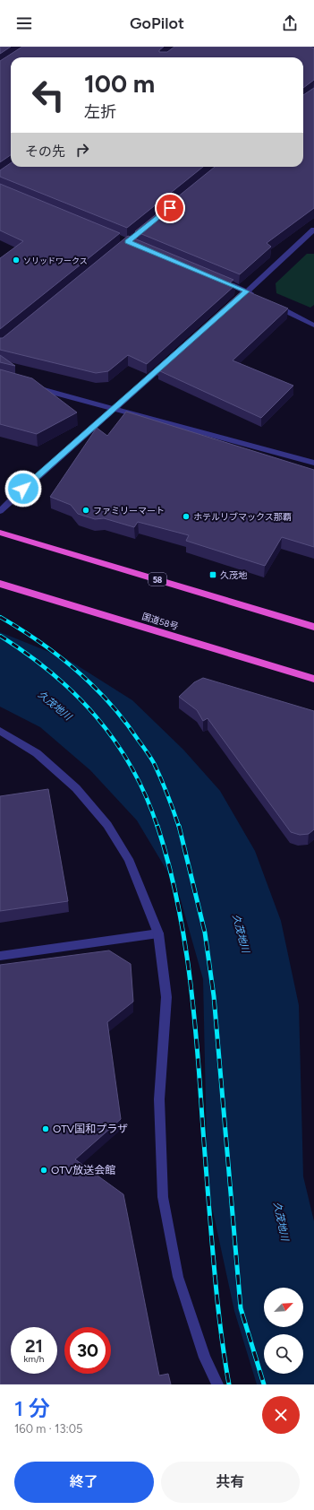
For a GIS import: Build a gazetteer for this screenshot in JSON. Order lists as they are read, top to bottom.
{
  "streets": {
    "highway": ["58", "国道58号"]
  },
  "water": ["久茂地川"],
  "places": {
    "other": [
      "ソリッドワークス",
      "ファミリーマート",
      "ホテルリブマックス那覇",
      "OTV国和プラザ",
      "OTV放送会館"
    ],
    "transit": ["久茂地"]
  },
  "north": "top right",
  "page": {
    "header": "GoPilot",
    "turn": ["100 m", "左折"],
    "then": "その先",
    "speed": "21 km/h",
    "limit": "30",
    "heading": ["1 分", "160 m · 13:05"],
    "buttons": ["終了", "共有"]
  }
}
